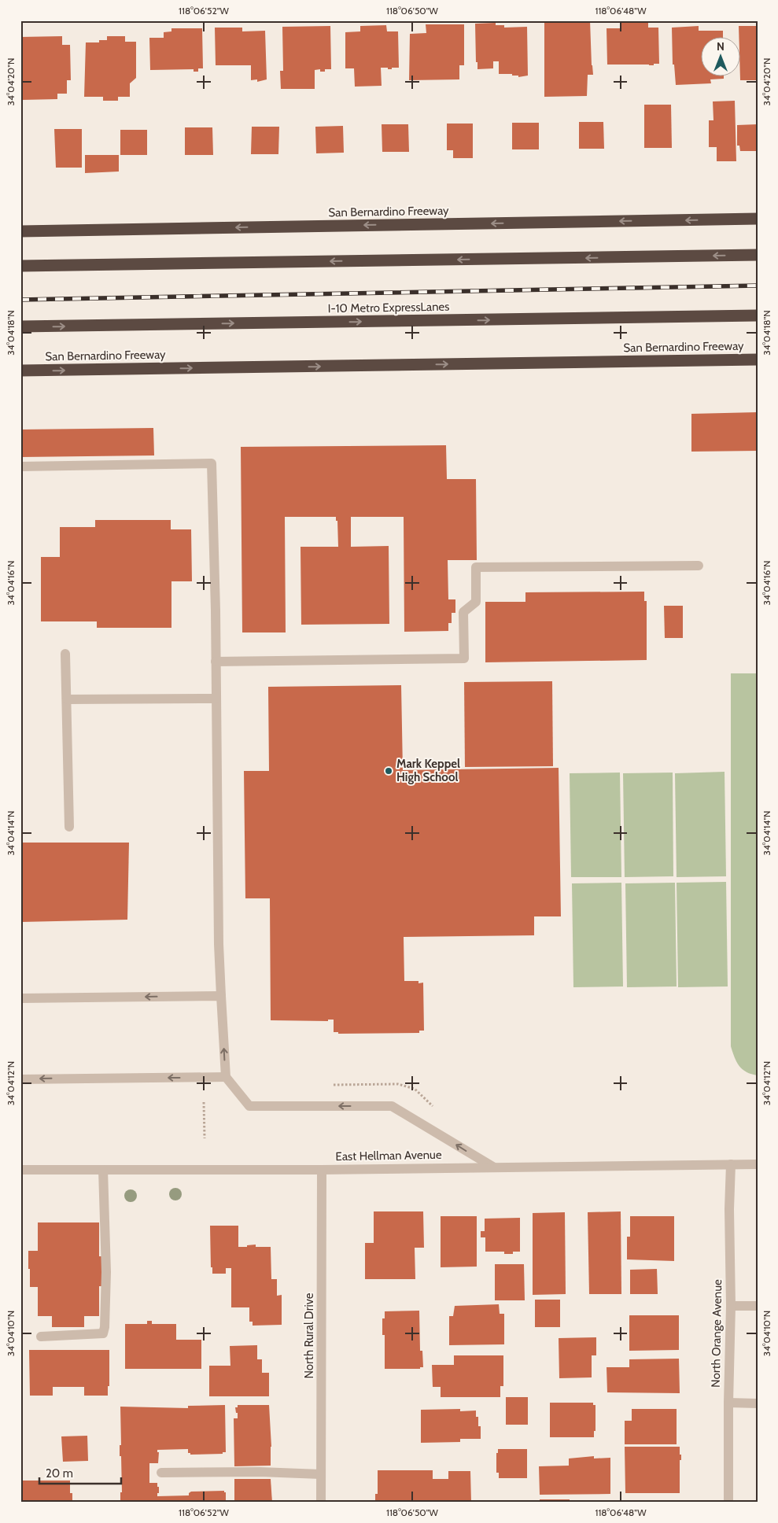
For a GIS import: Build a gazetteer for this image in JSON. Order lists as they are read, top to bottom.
{
  "streets": {
    "highway": ["San Bernardino Freeway", "I-10 Metro ExpressLanes"],
    "street": ["East Hellman Avenue", "North Orange Avenue", "North Rural Drive"]
  },
  "crossings": [
    ["East Hellman Avenue", "North Orange Avenue"],
    ["East Hellman Avenue", "North Rural Drive"]
  ],
  "places": ["Mark Keppel High School"],
  "scale_bar": "20 m",
  "north": "top",
  "coordinates": [
    "118°06'52\"W",
    "118°06'50\"W",
    "118°06'48\"W",
    "34°04'20\"N",
    "34°04'18\"N",
    "34°04'16\"N",
    "34°04'14\"N",
    "34°04'12\"N",
    "34°04'10\"N"
  ]
}
